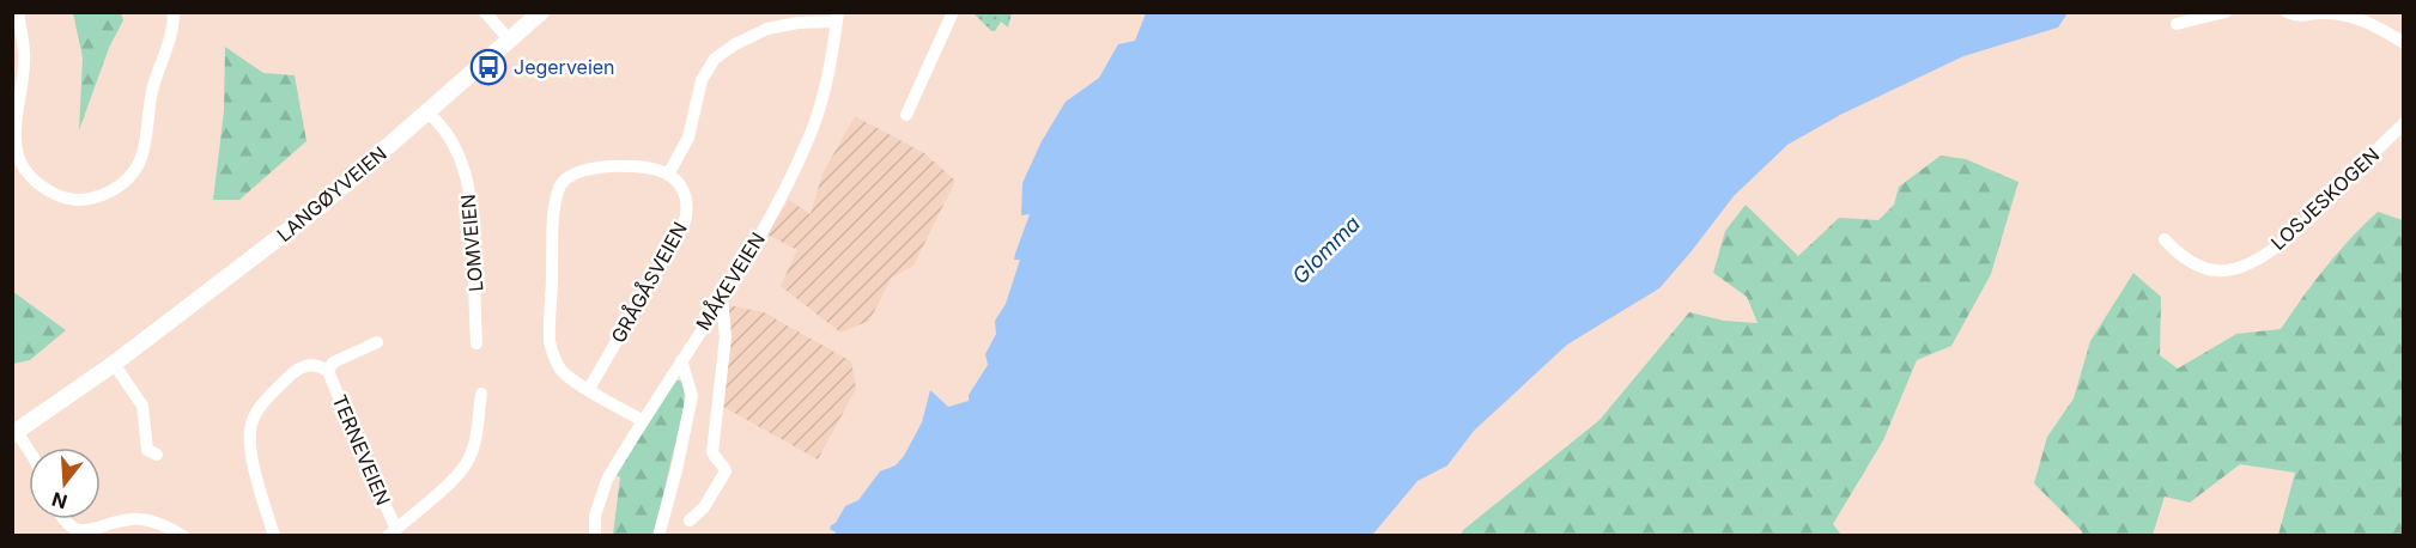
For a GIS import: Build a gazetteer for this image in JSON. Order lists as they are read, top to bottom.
{
  "streets": {
    "main road": ["LANGØYVEIEN"],
    "street": [
      "LOSJESKOGEN",
      "LOMVEIEN",
      "MÅKEVEIEN",
      "GRÅGÅSVEIEN",
      "TERNEVEIEN"
    ]
  },
  "crossings": [
    ["LANGØYVEIEN", "LOMVEIEN"]
  ],
  "water": ["Glomma"],
  "places": {
    "bus stop": ["Jegerveien"]
  },
  "north": "bottom"
}
